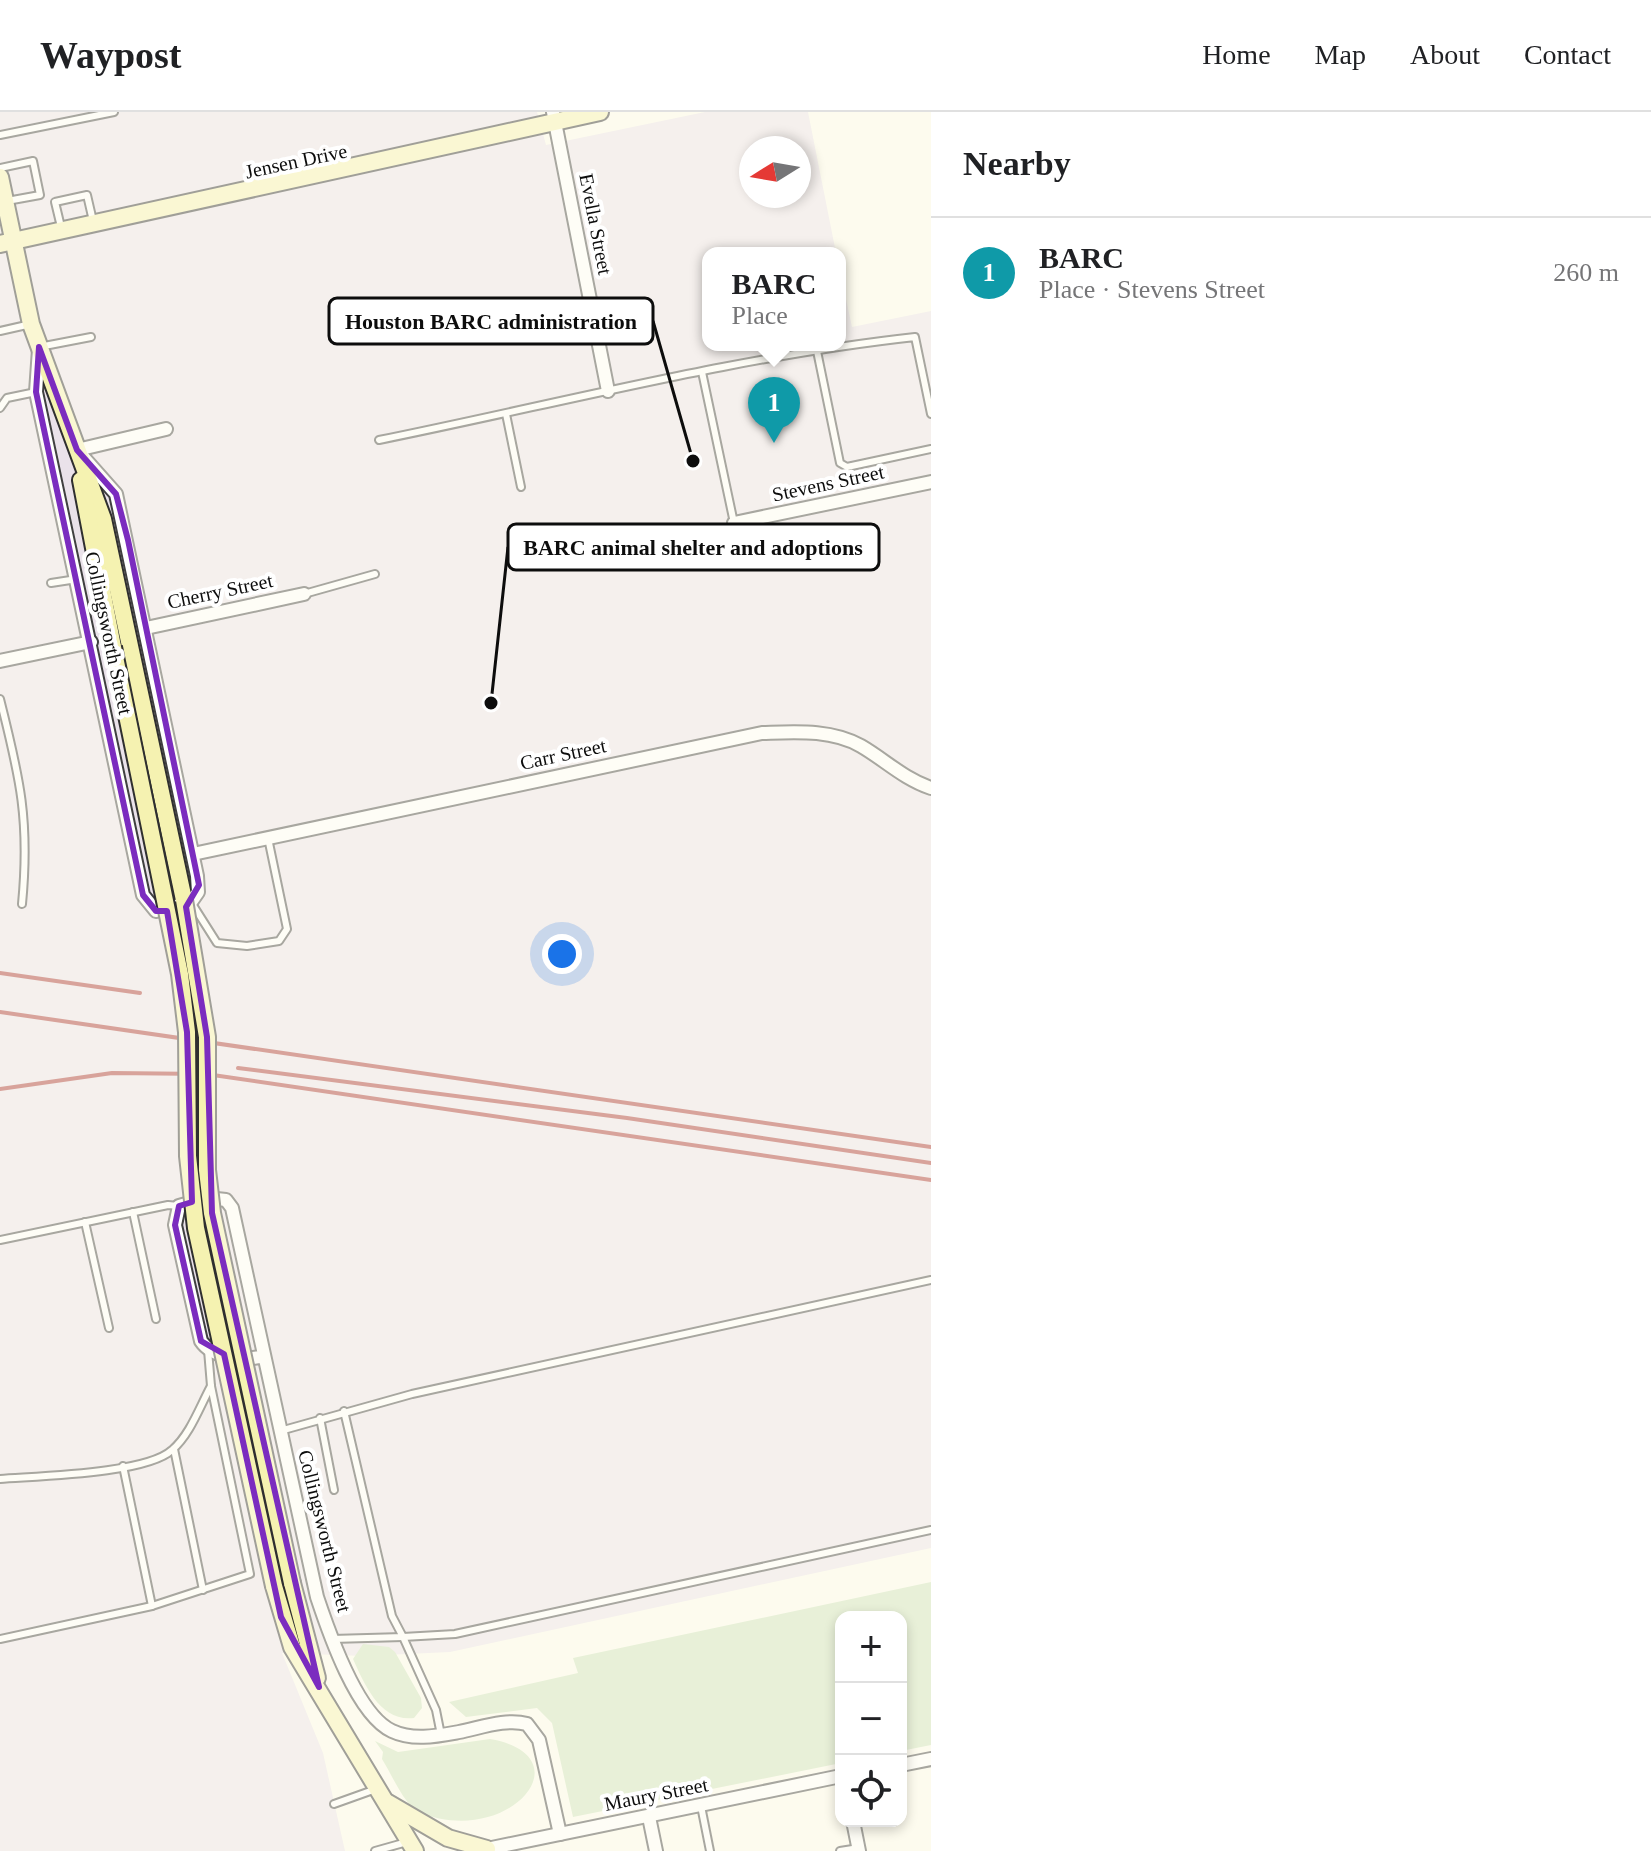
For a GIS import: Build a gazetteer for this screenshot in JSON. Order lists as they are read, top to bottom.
{
  "streets": {
    "main road": ["Jensen Drive", "Collingsworth Street"],
    "street": [
      "Evella Street",
      "Stevens Street",
      "Cherry Street",
      "Carr Street",
      "Maury Street"
    ]
  },
  "crossings": [
    ["Jensen Drive", "Evella Street"],
    ["Jensen Drive", "Collingsworth Street"],
    ["Cherry Street", "Collingsworth Street"],
    ["Collingsworth Street", "Carr Street"],
    ["Collingsworth Street", "Maury Street"]
  ],
  "places": ["Houston BARC administration", "BARC animal shelter and adoptions"],
  "north": "left",
  "page": {
    "header": "Waypost",
    "nav": [
      "Home",
      "Map",
      "About",
      "Contact"
    ],
    "heading": "Nearby",
    "list": [
      {
        "mark": "1",
        "name": "BARC",
        "note": "Place · Stevens Street",
        "value": "260 m"
      }
    ],
    "popup": ["BARC", "Place"],
    "pins": "1",
    "map_buttons": ["+", "−"]
  }
}
